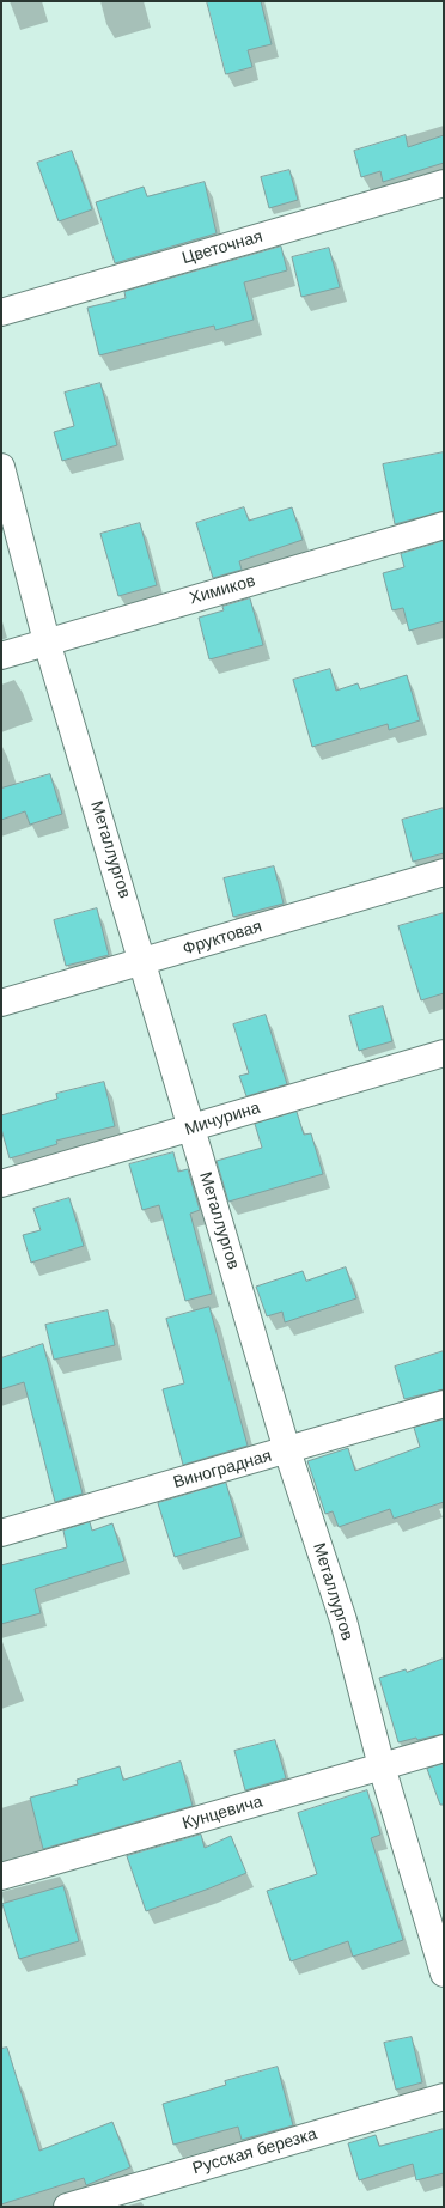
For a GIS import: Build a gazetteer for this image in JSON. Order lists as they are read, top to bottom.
{
  "streets": {
    "street": [
      "Цветочная",
      "Химиков",
      "Металлургов",
      "Фруктовая",
      "Мичурина",
      "Виноградная",
      "Кунцевича",
      "Русская березка"
    ]
  },
  "crossings": [
    ["Химиков", "Металлургов"],
    ["Металлургов", "Фруктовая"],
    ["Металлургов", "Мичурина"],
    ["Металлургов", "Виноградная"],
    ["Металлургов", "Кунцевича"]
  ]
}
